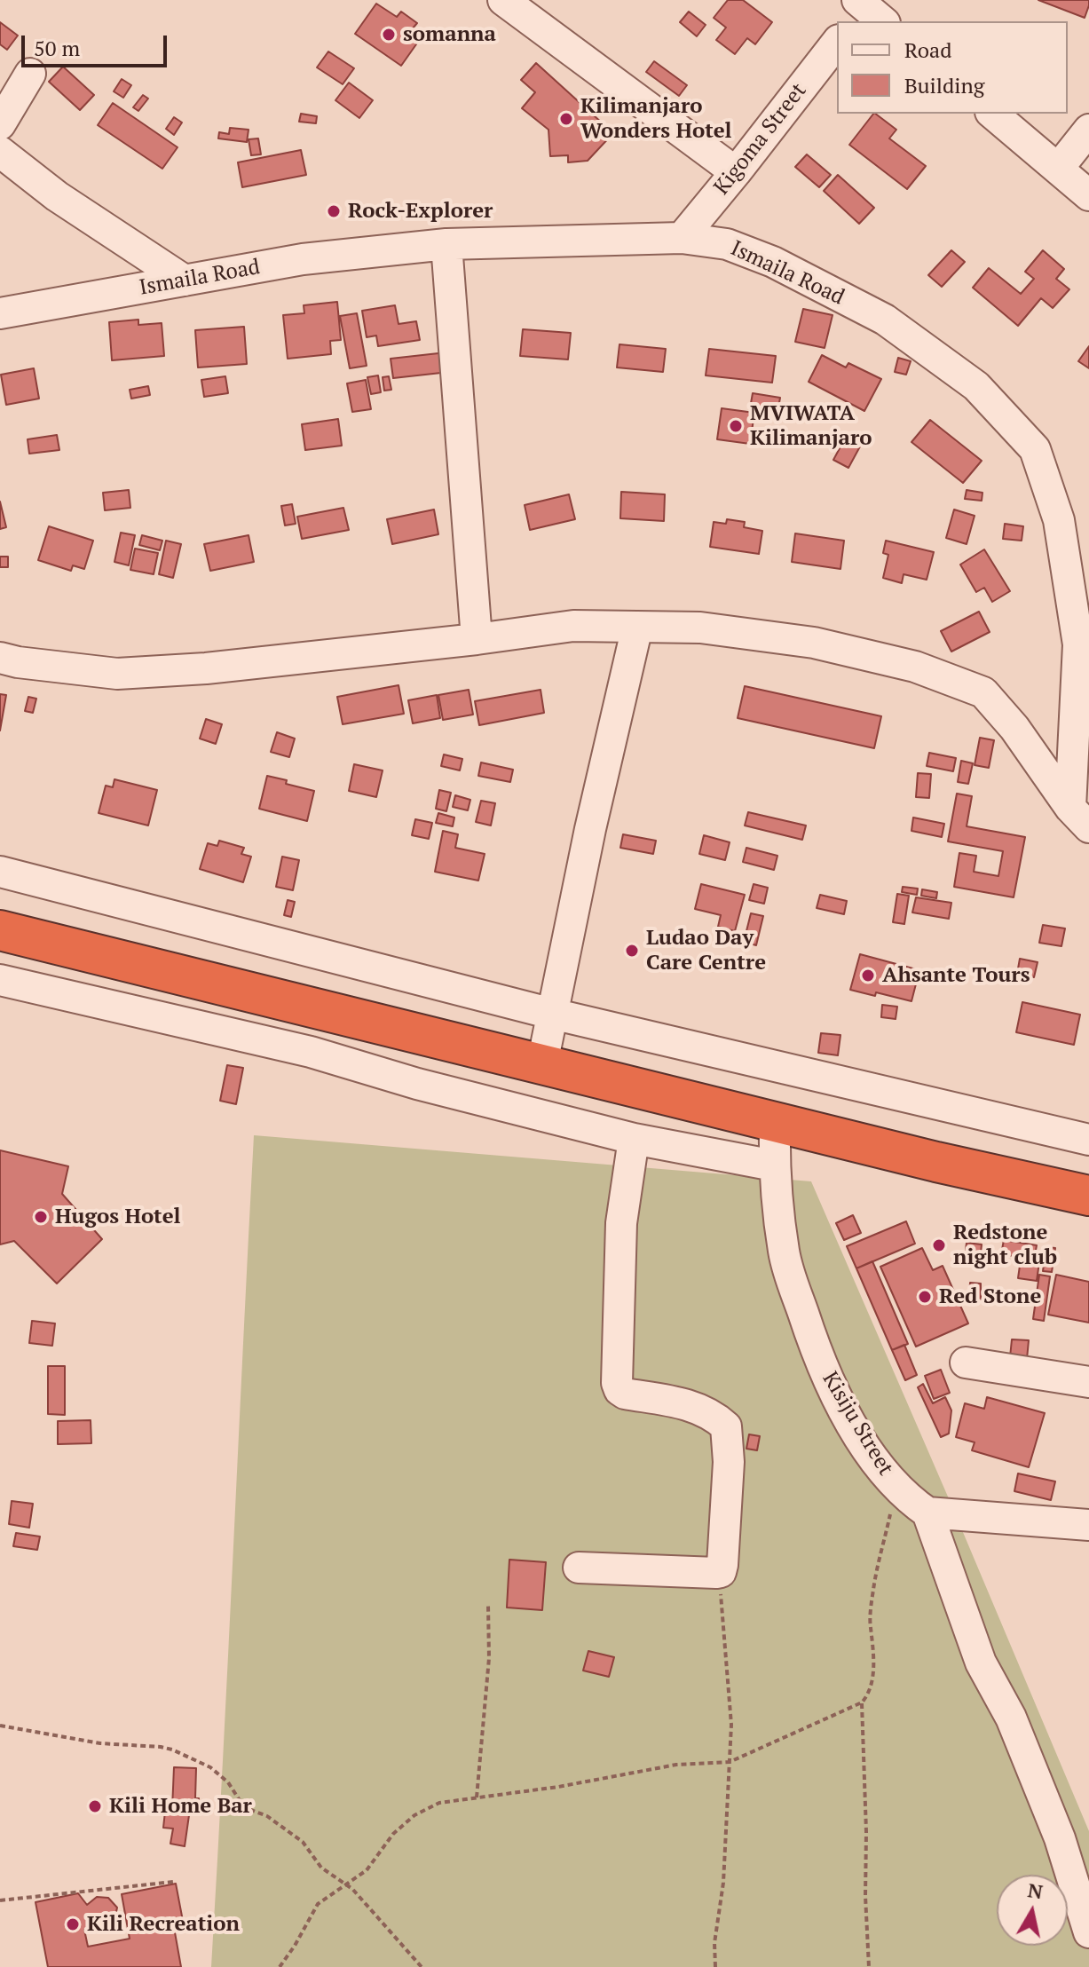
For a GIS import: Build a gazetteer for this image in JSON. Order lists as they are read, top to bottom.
{
  "streets": {
    "street": ["Kigoma Street", "Ismaila Road", "Kisiju Street"]
  },
  "crossings": [
    ["Kigoma Street", "Ismaila Road"]
  ],
  "places": [
    "somanna",
    "Kilimanjaro Wonders Hotel",
    "Rock-Explorer",
    "MVIWATA Kilimanjaro",
    "Ludao Day Care Centre",
    "Ahsante Tours",
    "Hugos Hotel",
    "Redstone night club",
    "Red Stone",
    "Kili Home Bar",
    "Kili Recreation"
  ],
  "legend": ["Road", "Building"],
  "scale_bar": "50 m",
  "north": "top"
}
